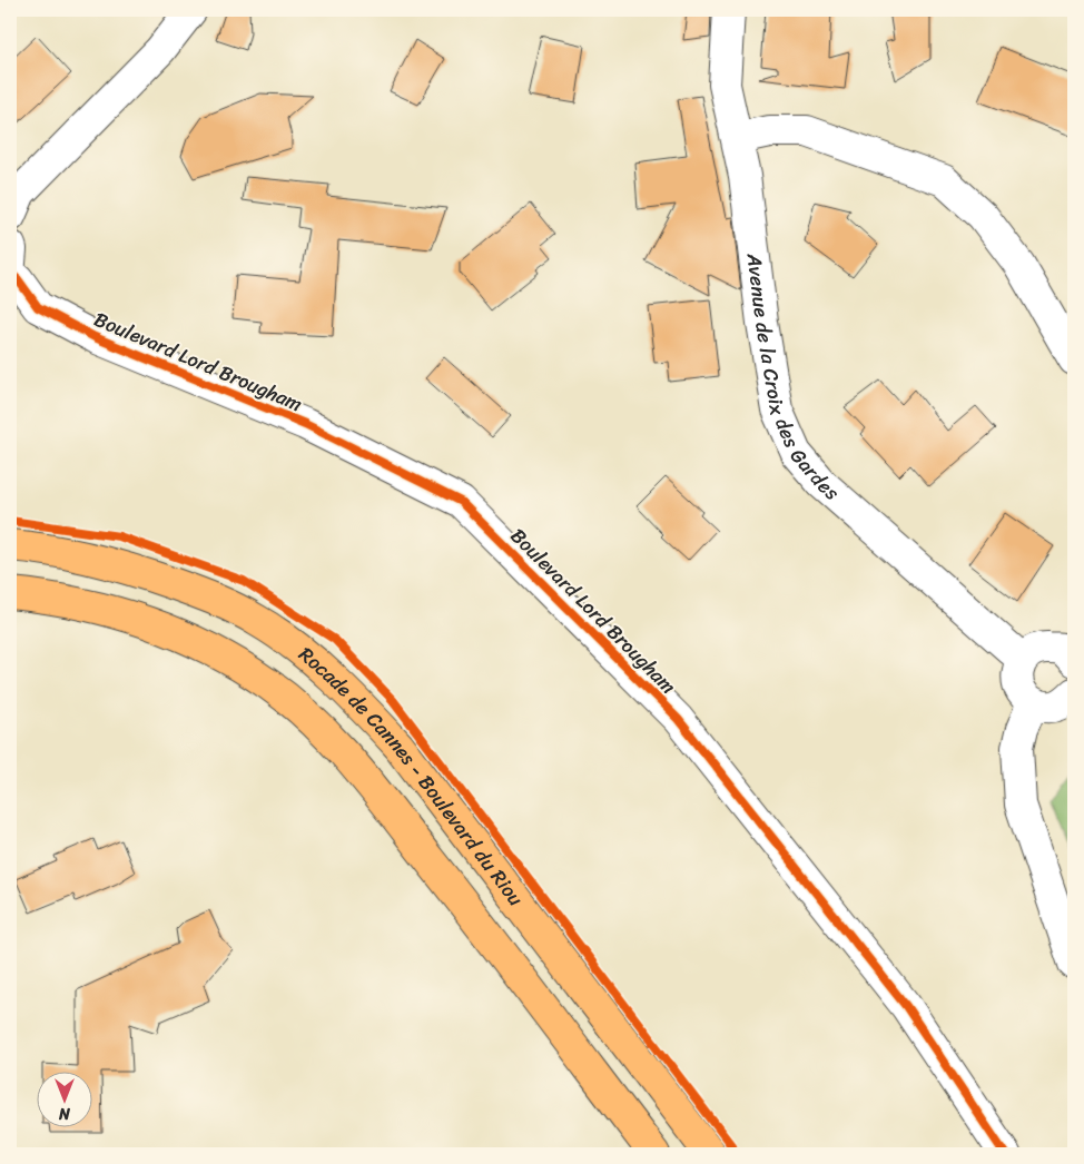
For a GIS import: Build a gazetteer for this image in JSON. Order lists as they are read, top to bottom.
{
  "streets": {
    "highway": ["Rocade de Cannes - Boulevard du Riou"],
    "street": ["Boulevard Lord Brougham", "Avenue de la Croix des Gardes"]
  },
  "north": "bottom"
}
